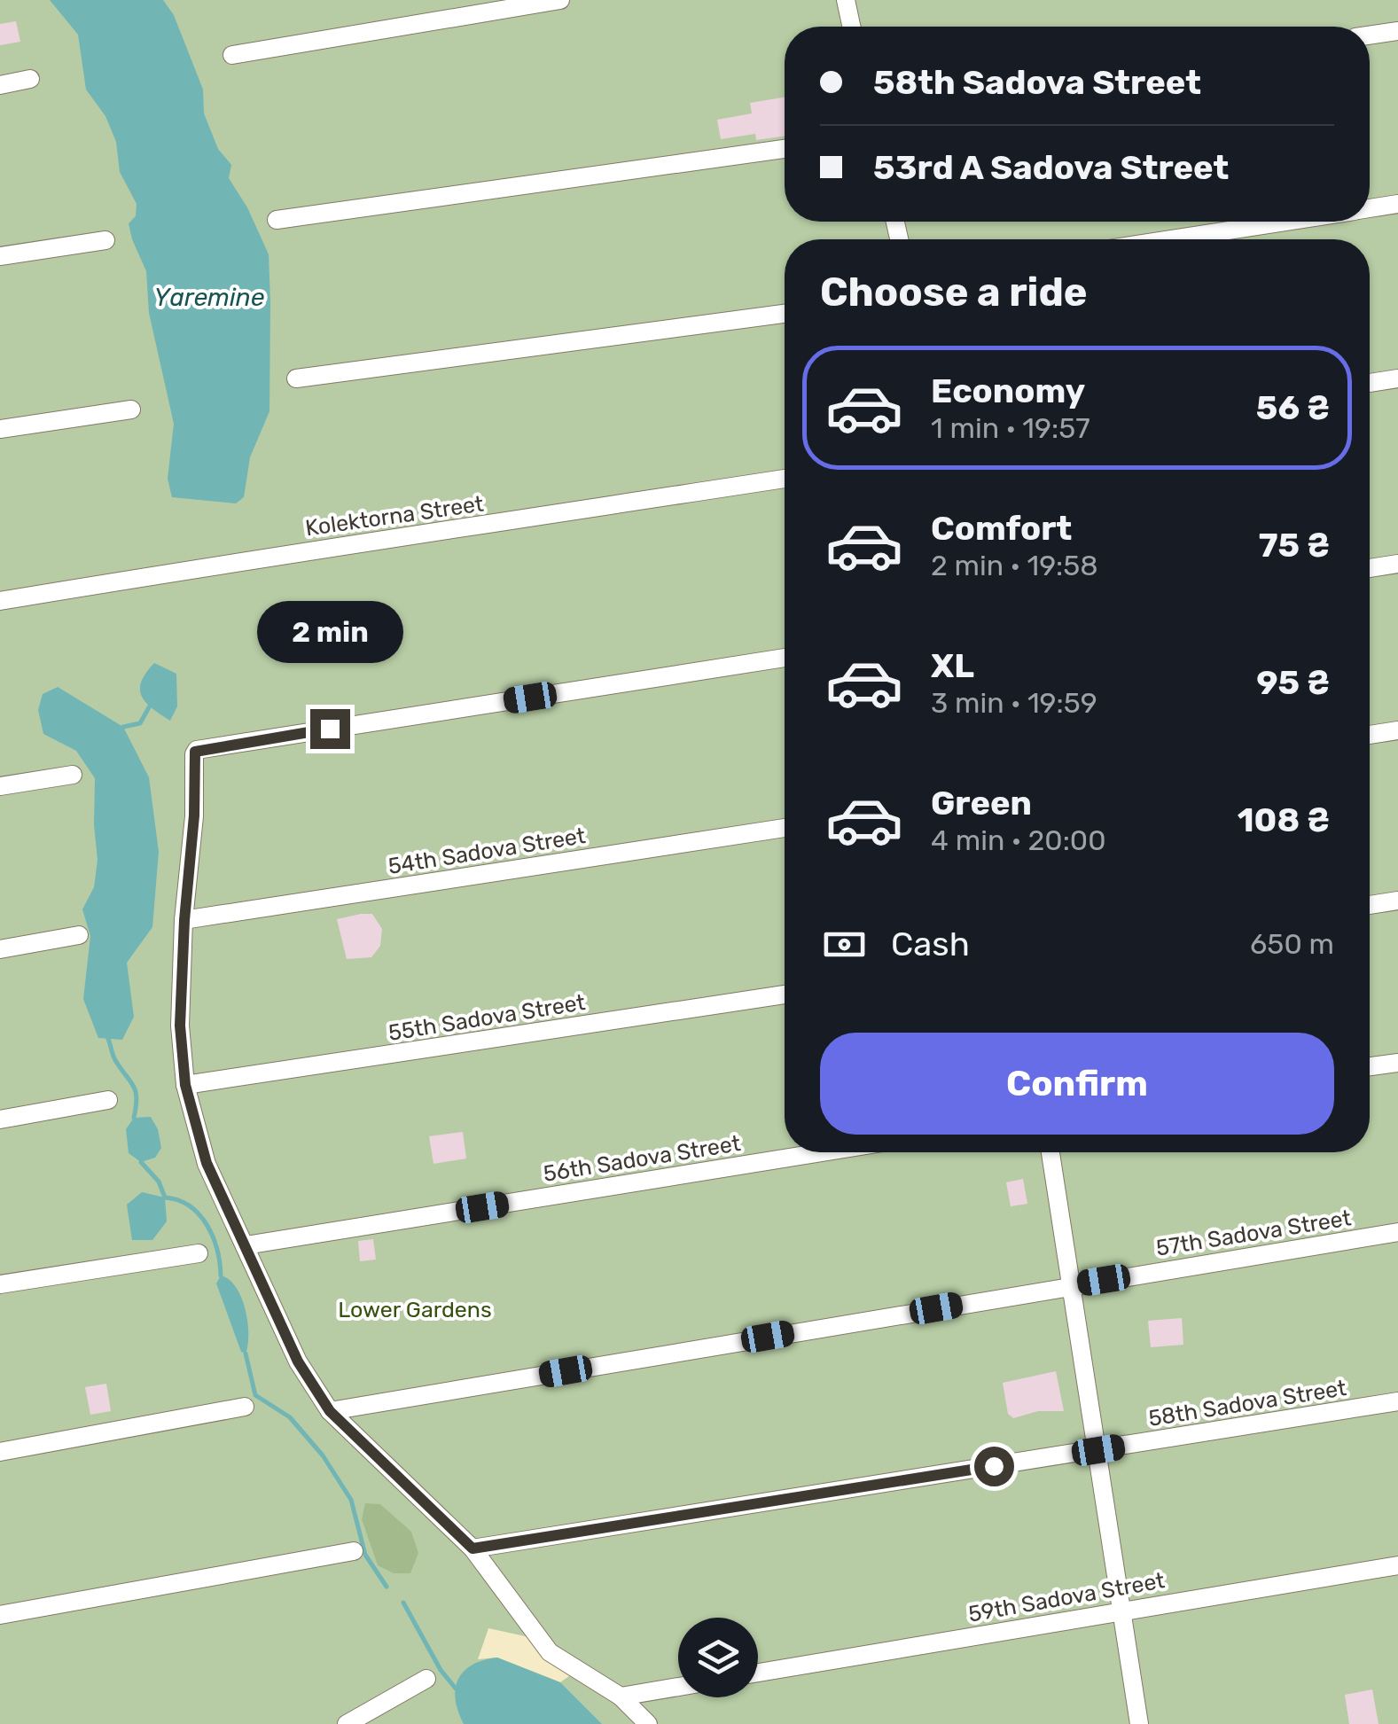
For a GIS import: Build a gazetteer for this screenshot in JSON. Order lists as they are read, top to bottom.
{
  "streets": {
    "street": [
      "Kolektorna Street",
      "54th Sadova Street",
      "55th Sadova Street",
      "56th Sadova Street",
      "57th Sadova Street",
      "58th Sadova Street",
      "59th Sadova Street"
    ]
  },
  "water": ["Yaremine"],
  "parks": ["Lower Gardens"],
  "page": {
    "banner": ["58th Sadova Street", "53rd A Sadova Street"],
    "heading": "Choose a ride",
    "list": [
      {
        "name": "Economy",
        "note": "1 min · 19:57",
        "value": "56 ₴"
      },
      {
        "name": "Comfort",
        "note": "2 min · 19:58",
        "value": "75 ₴"
      },
      {
        "name": "XL",
        "note": "3 min · 19:59",
        "value": "95 ₴"
      },
      {
        "name": "Green",
        "note": "4 min · 20:00",
        "value": "108 ₴"
      }
    ],
    "bubble": "2 min",
    "pay": ["Cash", "650 m"],
    "buttons": "Confirm"
  }
}
